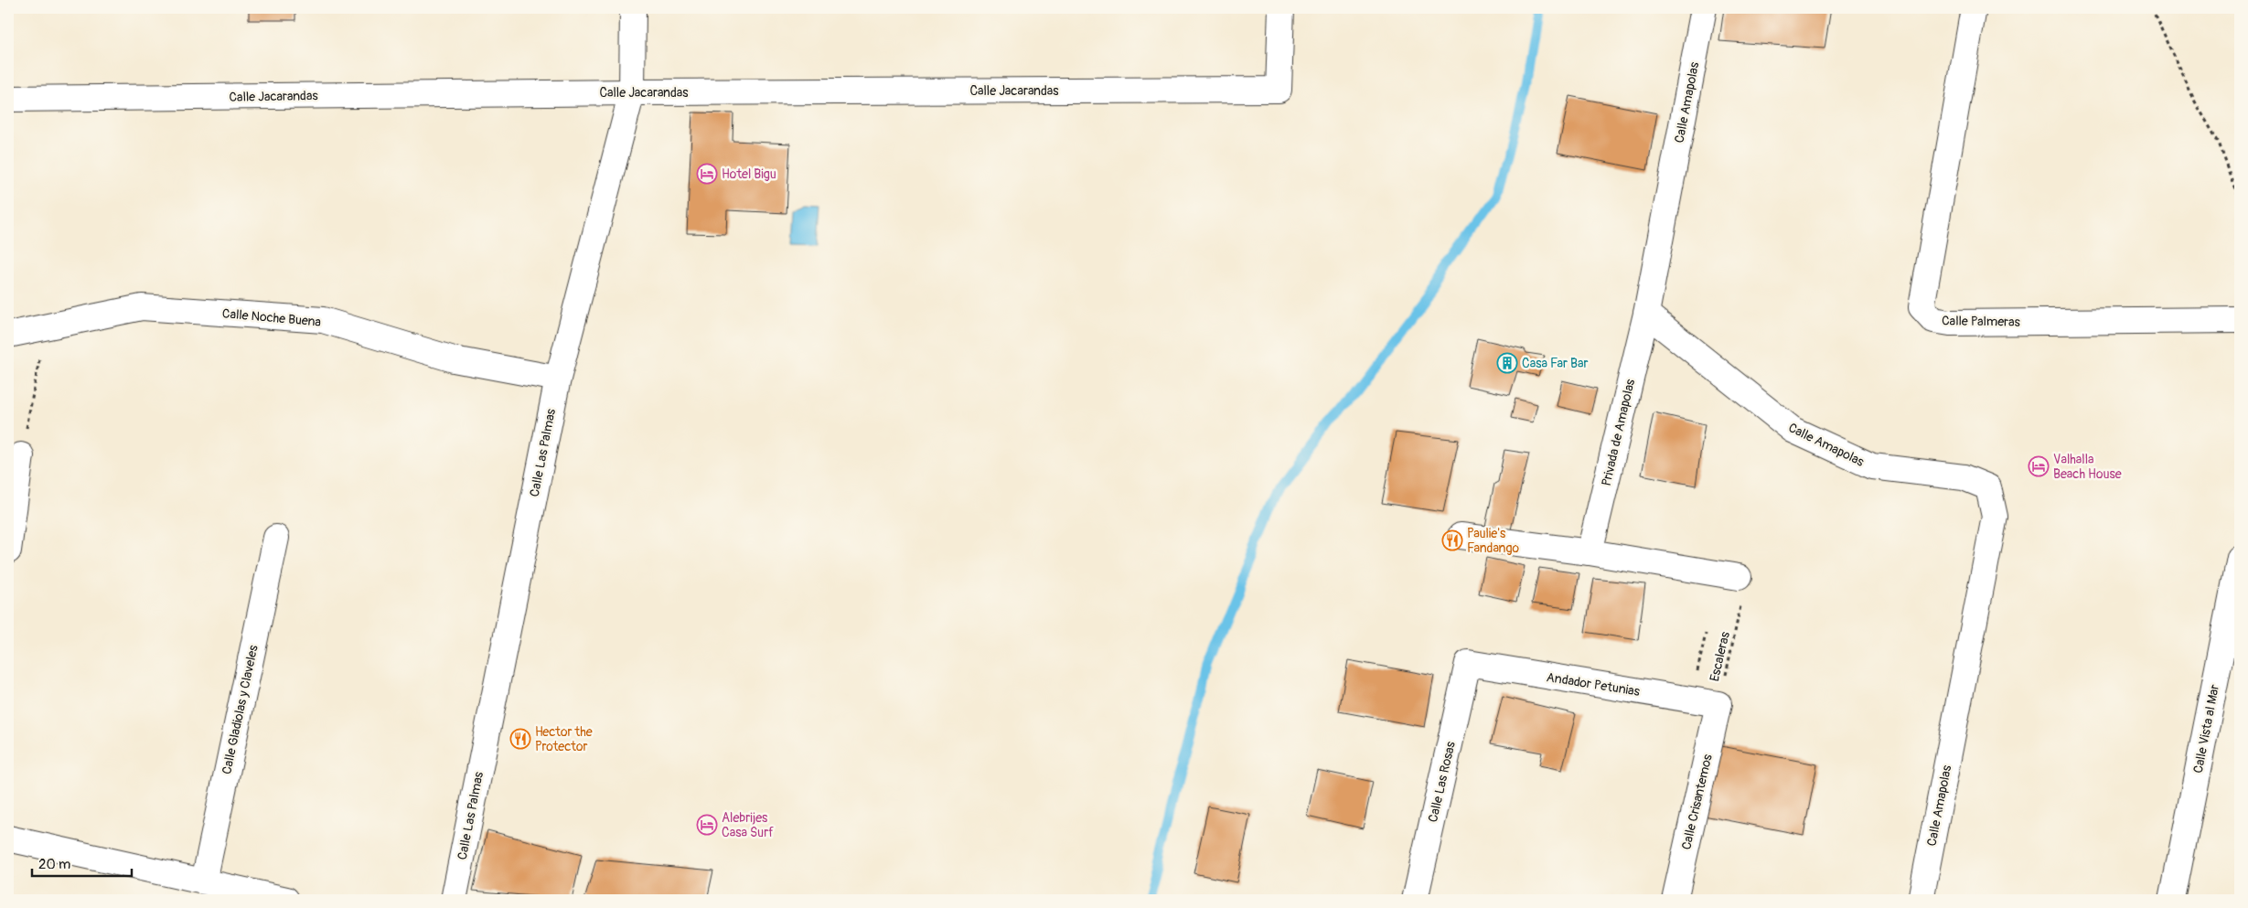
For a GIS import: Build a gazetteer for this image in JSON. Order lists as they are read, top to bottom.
{
  "streets": {
    "street": [
      "Calle Jacarandas",
      "Calle Amapolas",
      "Calle Noche Buena",
      "Calle Palmeras",
      "Privada de Amapolas",
      "Calle Las Palmas",
      "Andador Petunias",
      "Calle Gladiolas y Claveles",
      "Calle Vista al Mar",
      "Calle Las Rosas",
      "Calle Crisantemos"
    ],
    "path": ["Escaleras"]
  },
  "crossings": [
    ["Calle Jacarandas", "Calle Las Palmas"],
    ["Calle Amapolas", "Privada de Amapolas"],
    ["Calle Noche Buena", "Calle Las Palmas"],
    ["Escaleras", "Andador Petunias"],
    ["Escaleras", "Calle Crisantemos"],
    ["Andador Petunias", "Calle Las Rosas"],
    ["Andador Petunias", "Calle Crisantemos"]
  ],
  "places": {
    "hotel": ["Hotel Bigu", "Valhalla Beach House", "Alebrijes Casa Surf"],
    "building": ["Casa Far Bar"],
    "restaurant": ["Paulie's Fandango", "Hector the Protector"]
  },
  "scale_bar": "20 m"
}
